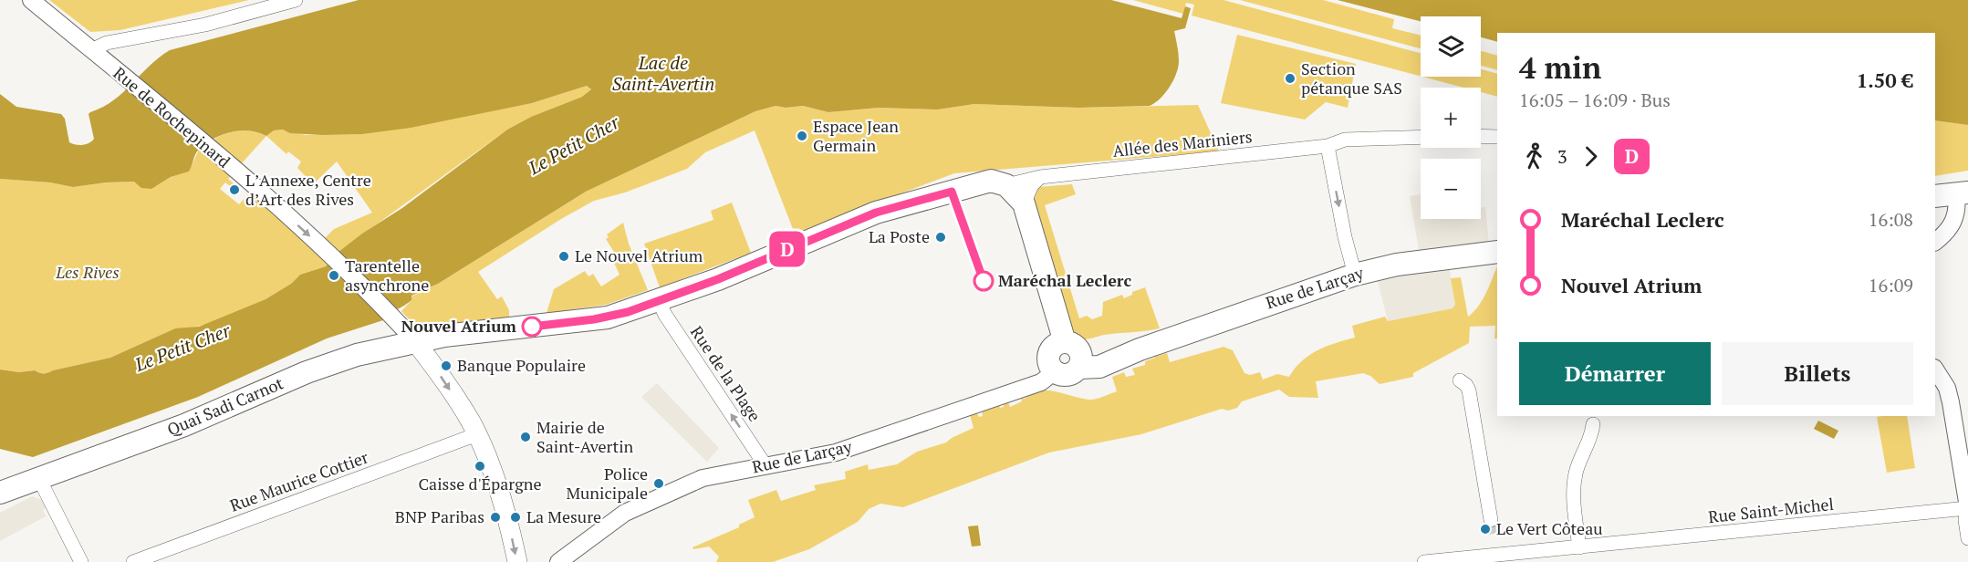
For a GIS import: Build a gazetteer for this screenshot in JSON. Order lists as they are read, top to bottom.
{
  "streets": {
    "main road": ["Rue de Rochepinard", "Rue de Larçay", "Quai Sadi Carnot"],
    "street": [
      "Allée des Mariniers",
      "Rue de la Plage",
      "Rue Maurice Cottier",
      "Rue Saint-Michel"
    ]
  },
  "crossings": [
    ["Rue de Rochepinard", "Quai Sadi Carnot"],
    ["Rue de Rochepinard", "Rue Maurice Cottier"],
    ["Allée des Mariniers", "Quai Sadi Carnot"],
    ["Rue de Larçay", "Rue de la Plage"],
    ["Rue de la Plage", "Quai Sadi Carnot"]
  ],
  "one_way": ["Rue de Rochepinard", "Rue de la Plage"],
  "water": ["Lac de Saint-Avertin", "Le Petit Cher"],
  "parks": ["Les Rives"],
  "places": [
    "Section pétanque SAS",
    "Espace Jean Germain",
    "LʼAnnexe, Centre dʼArt des Rives",
    "La Poste",
    "Le Nouvel Atrium",
    "Tarentelle asynchrone",
    "Maréchal Leclerc",
    "Nouvel Atrium",
    "Banque Populaire",
    "Mairie de Saint-Avertin",
    "Caisse d'Épargne",
    "Police Municipale",
    "BNP Paribas",
    "La Mesure",
    "Le Vert Côteau"
  ],
  "lines": ["bus line D"],
  "page": {
    "on_map": "D",
    "map_buttons": ["+", "−"],
    "heading": ["4 min", "16:05 – 16:09 · Bus", "1.50 €"],
    "legs": ["3", "D"],
    "list": [
      {
        "name": "Maréchal Leclerc",
        "value": "16:08"
      },
      {
        "name": "Nouvel Atrium",
        "value": "16:09"
      }
    ],
    "buttons": ["Démarrer", "Billets"]
  }
}
